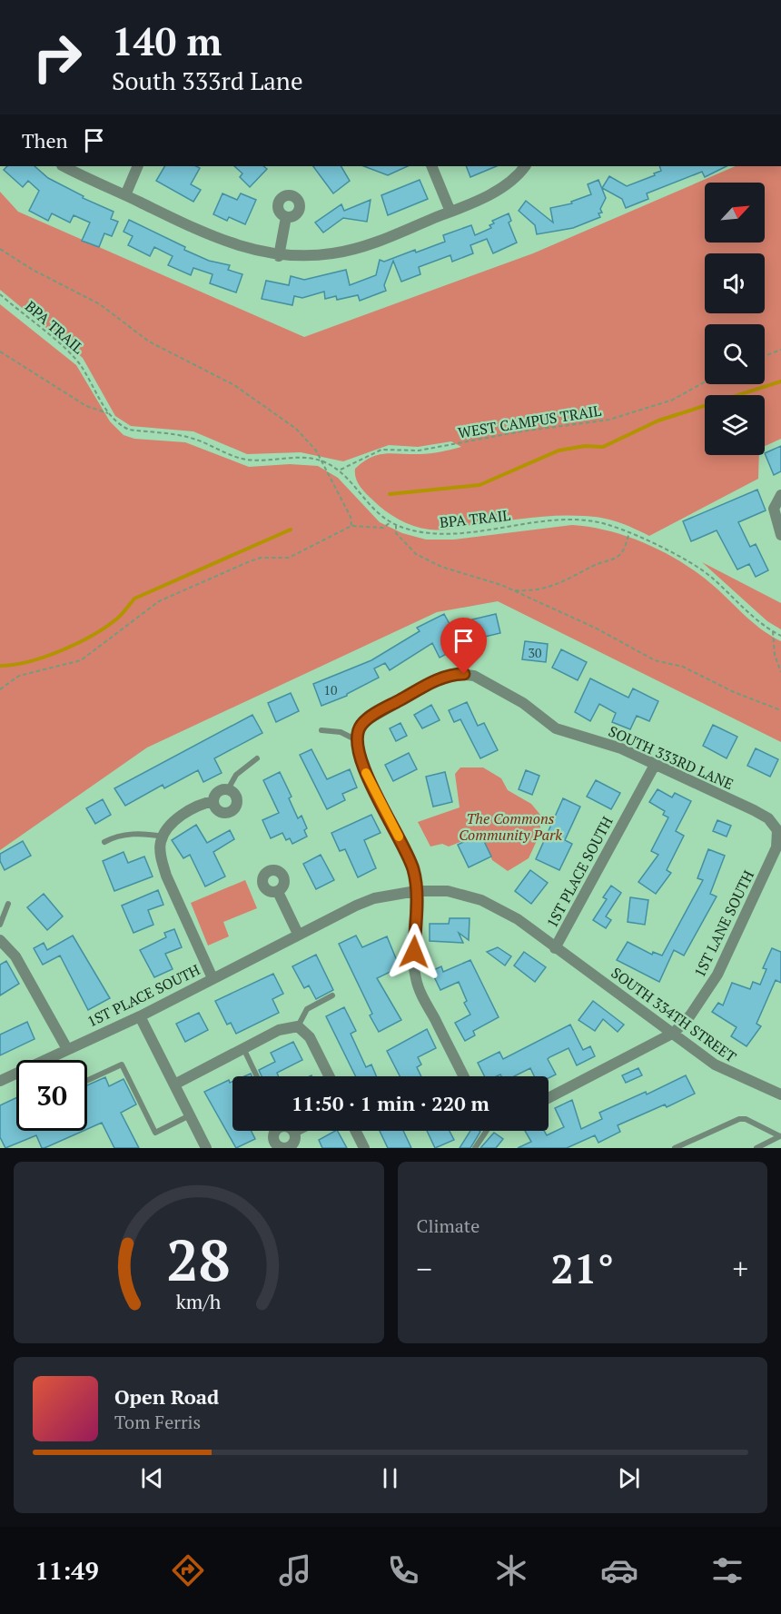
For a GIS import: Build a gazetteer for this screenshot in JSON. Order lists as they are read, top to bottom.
{
  "streets": {
    "street": [
      "SOUTH 333RD LANE",
      "1ST PLACE SOUTH",
      "1ST LANE SOUTH",
      "SOUTH 334TH STREET"
    ],
    "path": ["BPA TRAIL", "WEST CAMPUS TRAIL"]
  },
  "crossings": [
    ["BPA TRAIL", "WEST CAMPUS TRAIL"],
    ["SOUTH 333RD LANE", "1ST PLACE SOUTH"],
    ["SOUTH 333RD LANE", "1ST LANE SOUTH"],
    ["1ST PLACE SOUTH", "SOUTH 334TH STREET"],
    ["1ST LANE SOUTH", "SOUTH 334TH STREET"]
  ],
  "parks": ["The Commons Community Park"],
  "house_numbers": ["30", "10"],
  "north": "top right",
  "page": {
    "turn": ["140 m", "South 333rd Lane"],
    "then": "Then",
    "limit": "30",
    "trip": "11:50 · 1 min · 220 m",
    "tile": "Climate",
    "heat": ["−", "21°", "+"],
    "song": ["Open Road", "Tom Ferris"],
    "tabs": "11:49",
    "gauge": ["28", "km/h"]
  }
}
